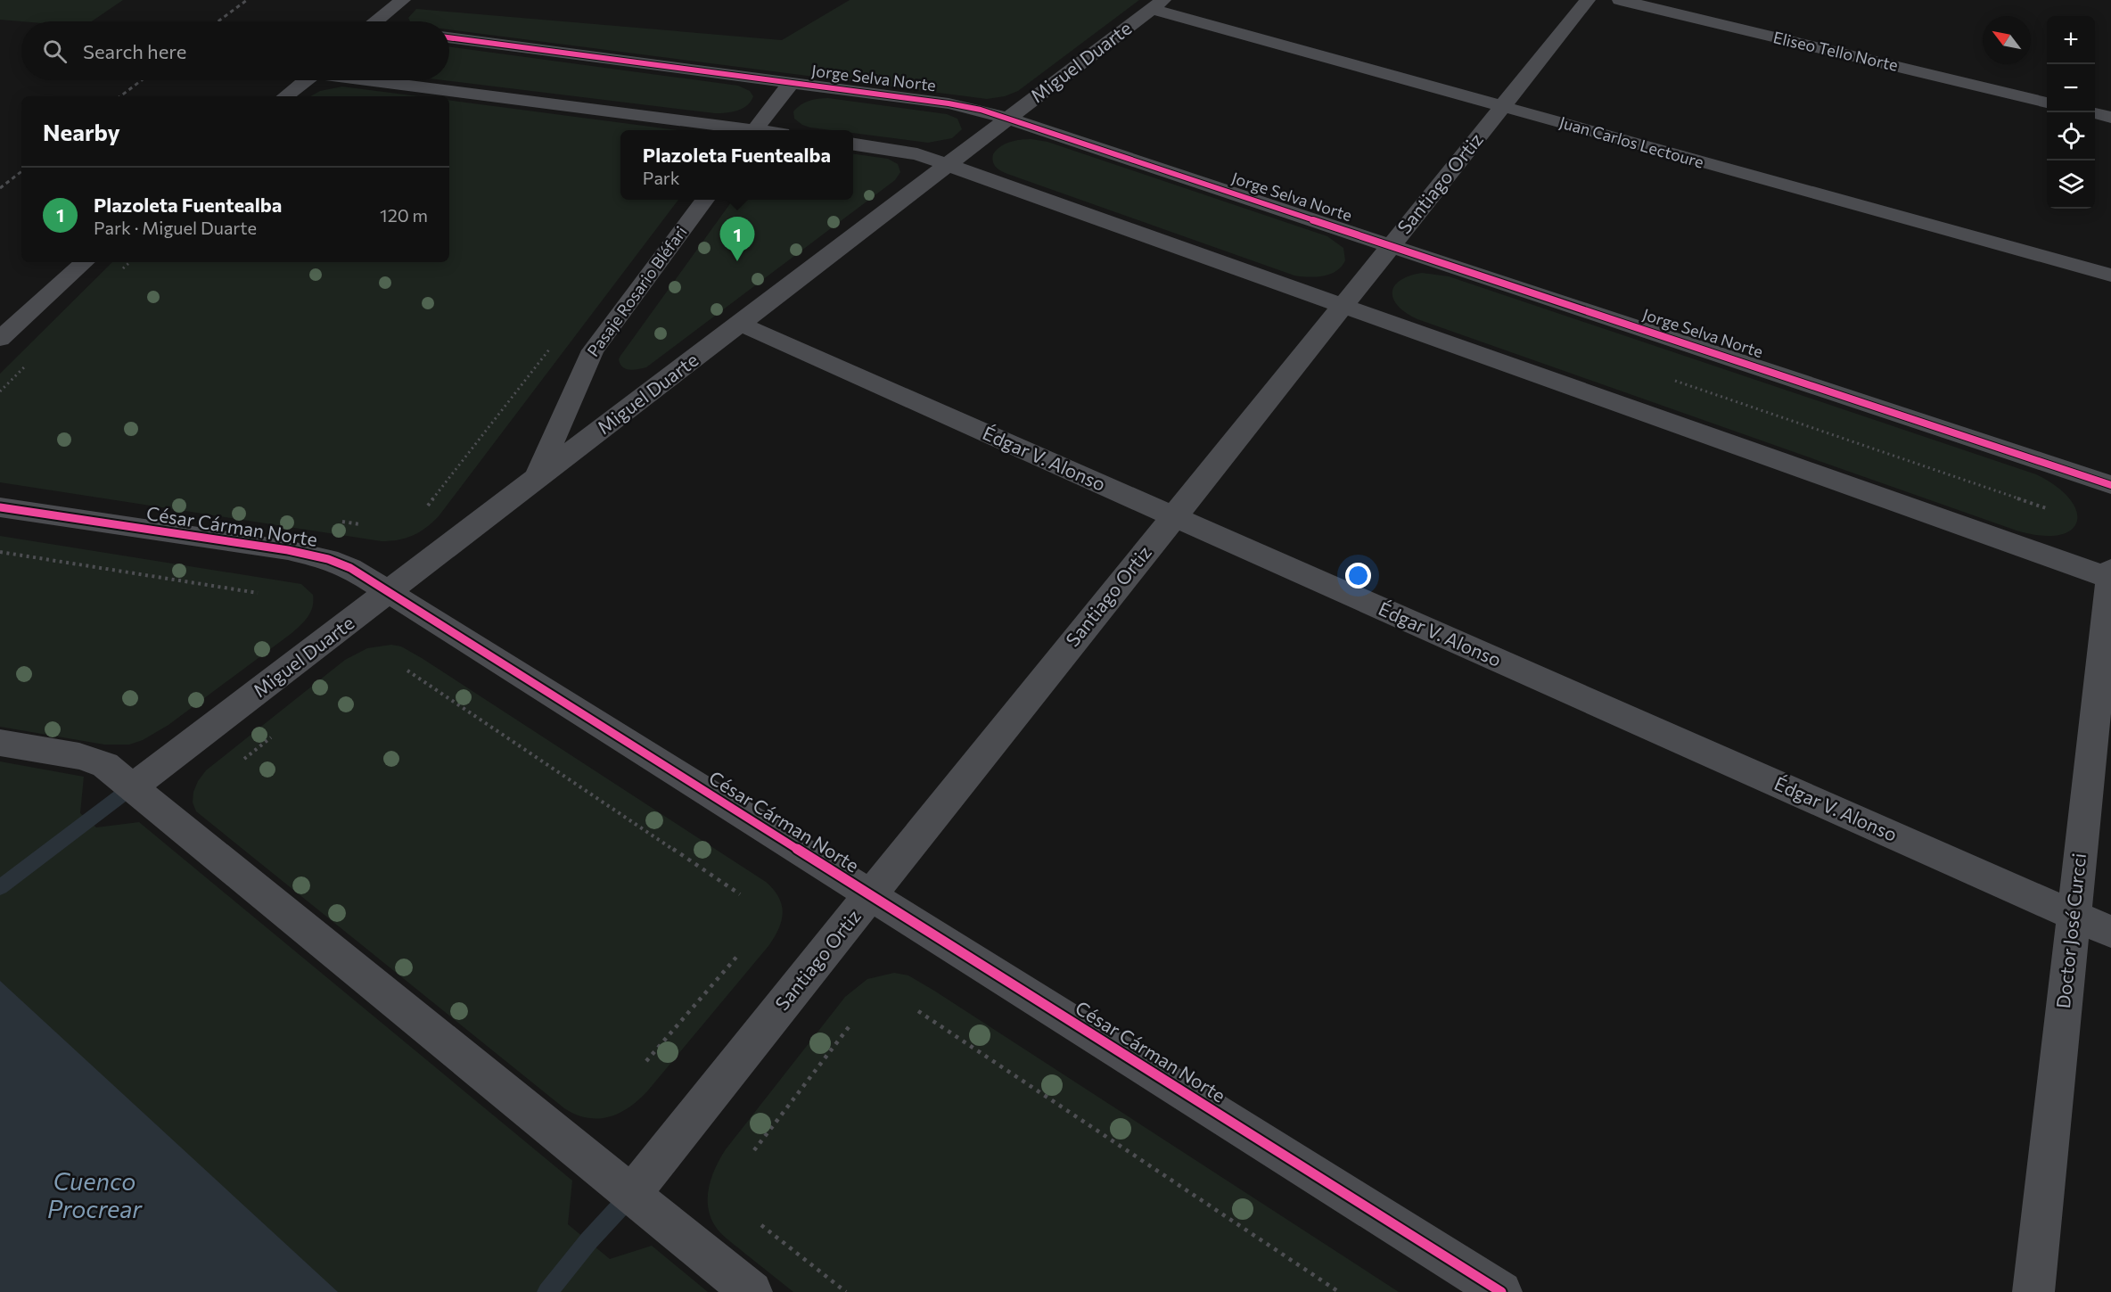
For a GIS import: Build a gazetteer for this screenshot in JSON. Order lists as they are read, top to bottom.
{
  "streets": {
    "street": [
      "Eliseo Tello Norte",
      "Miguel Duarte",
      "Jorge Selva Norte",
      "Juan Carlos Lectoure",
      "Santiago Ortiz",
      "Pasaje Rosario Bléfari",
      "Édgar V. Alonso",
      "César Cárman Norte",
      "Doctor José Curcci"
    ]
  },
  "crossings": [
    ["Miguel Duarte", "Jorge Selva Norte"],
    ["Miguel Duarte", "Juan Carlos Lectoure"],
    ["Miguel Duarte", "Pasaje Rosario Bléfari"],
    ["Miguel Duarte", "Édgar V. Alonso"],
    ["Miguel Duarte", "César Cárman Norte"],
    ["Jorge Selva Norte", "Santiago Ortiz"],
    ["Juan Carlos Lectoure", "Santiago Ortiz"],
    ["Santiago Ortiz", "Édgar V. Alonso"],
    ["Santiago Ortiz", "César Cárman Norte"],
    ["Édgar V. Alonso", "Doctor José Curcci"]
  ],
  "water": ["Cuenco Procrear"],
  "north": "top left",
  "page": {
    "map_buttons": ["+", "−"],
    "search": "Search here",
    "heading": "Nearby",
    "popup": ["Plazoleta Fuentealba", "Park"],
    "list": [
      {
        "mark": "1",
        "name": "Plazoleta Fuentealba",
        "note": "Park · Miguel Duarte",
        "value": "120 m"
      }
    ],
    "pins": "1"
  }
}
